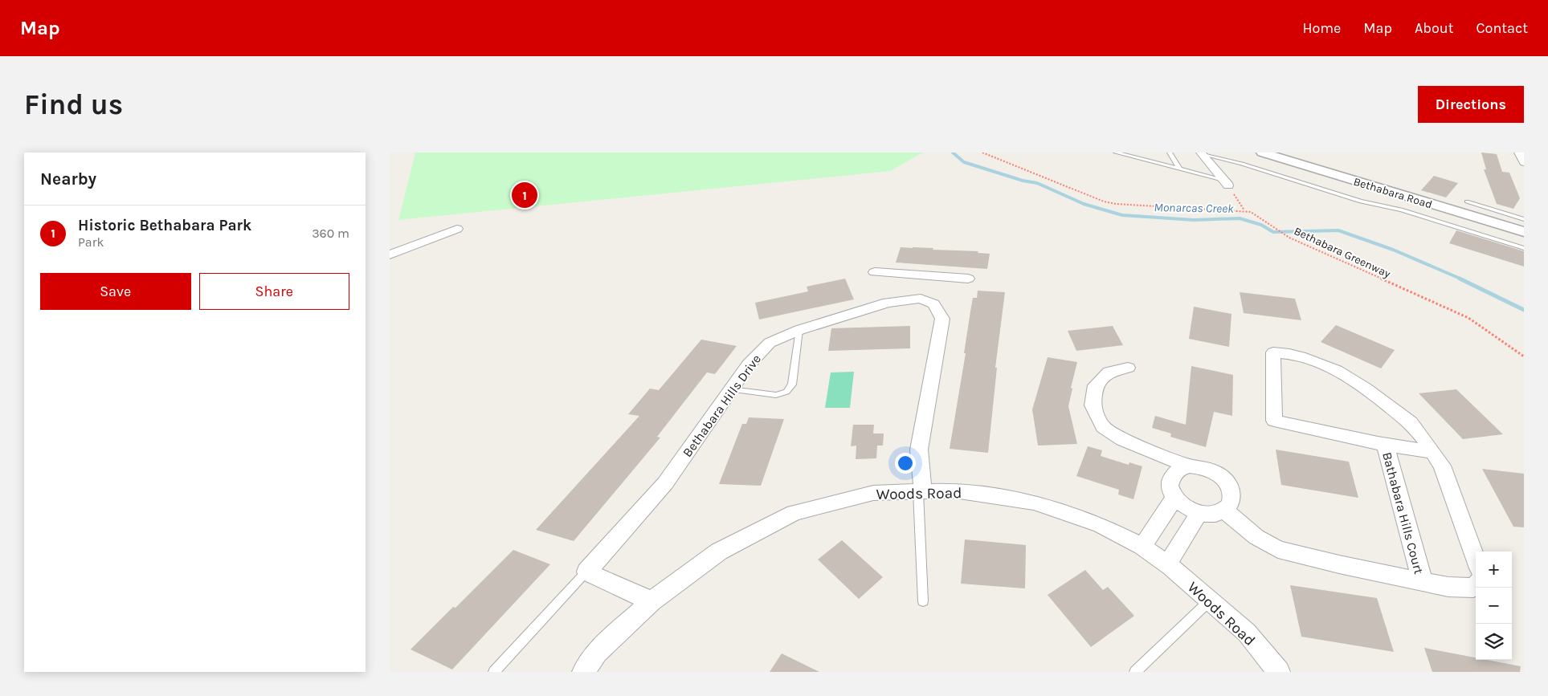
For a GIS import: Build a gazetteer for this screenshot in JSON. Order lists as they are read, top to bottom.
{
  "streets": {
    "street": [
      "Bethabara Road",
      "Bethabara Hills Drive",
      "Woods Road",
      "Bathabara Hills Court"
    ],
    "path": ["Bethabara Greenway"]
  },
  "water": ["Monarcas Creek"],
  "page": {
    "header": "Map",
    "nav": [
      "Home",
      "Map",
      "About",
      "Contact"
    ],
    "buttons": [
      "Directions",
      ["Save", "Share"]
    ],
    "title": "Find us",
    "heading": "Nearby",
    "pins": "1",
    "list": [
      {
        "mark": "1",
        "name": "Historic Bethabara Park",
        "note": "Park",
        "value": "360 m"
      }
    ],
    "map_buttons": ["+", "−"]
  }
}
